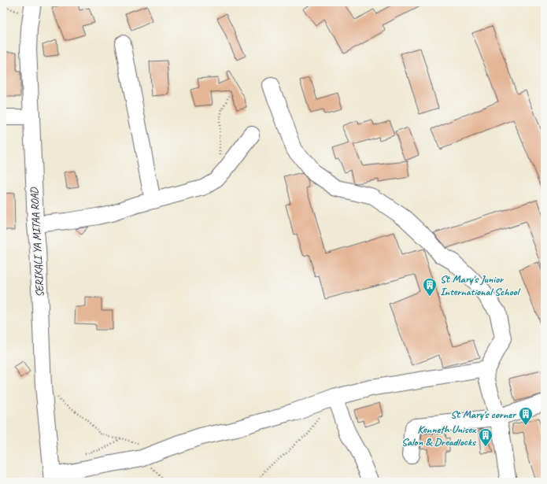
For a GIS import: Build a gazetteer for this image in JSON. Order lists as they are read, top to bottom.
{
  "streets": {
    "street": ["SERIKALI YA MITAA ROAD"]
  },
  "places": {
    "building": ["St Mary's Junior International School", "St Mary's corner", "Kenneth Unisex Salon & Dreadlocks"]
  }
}
